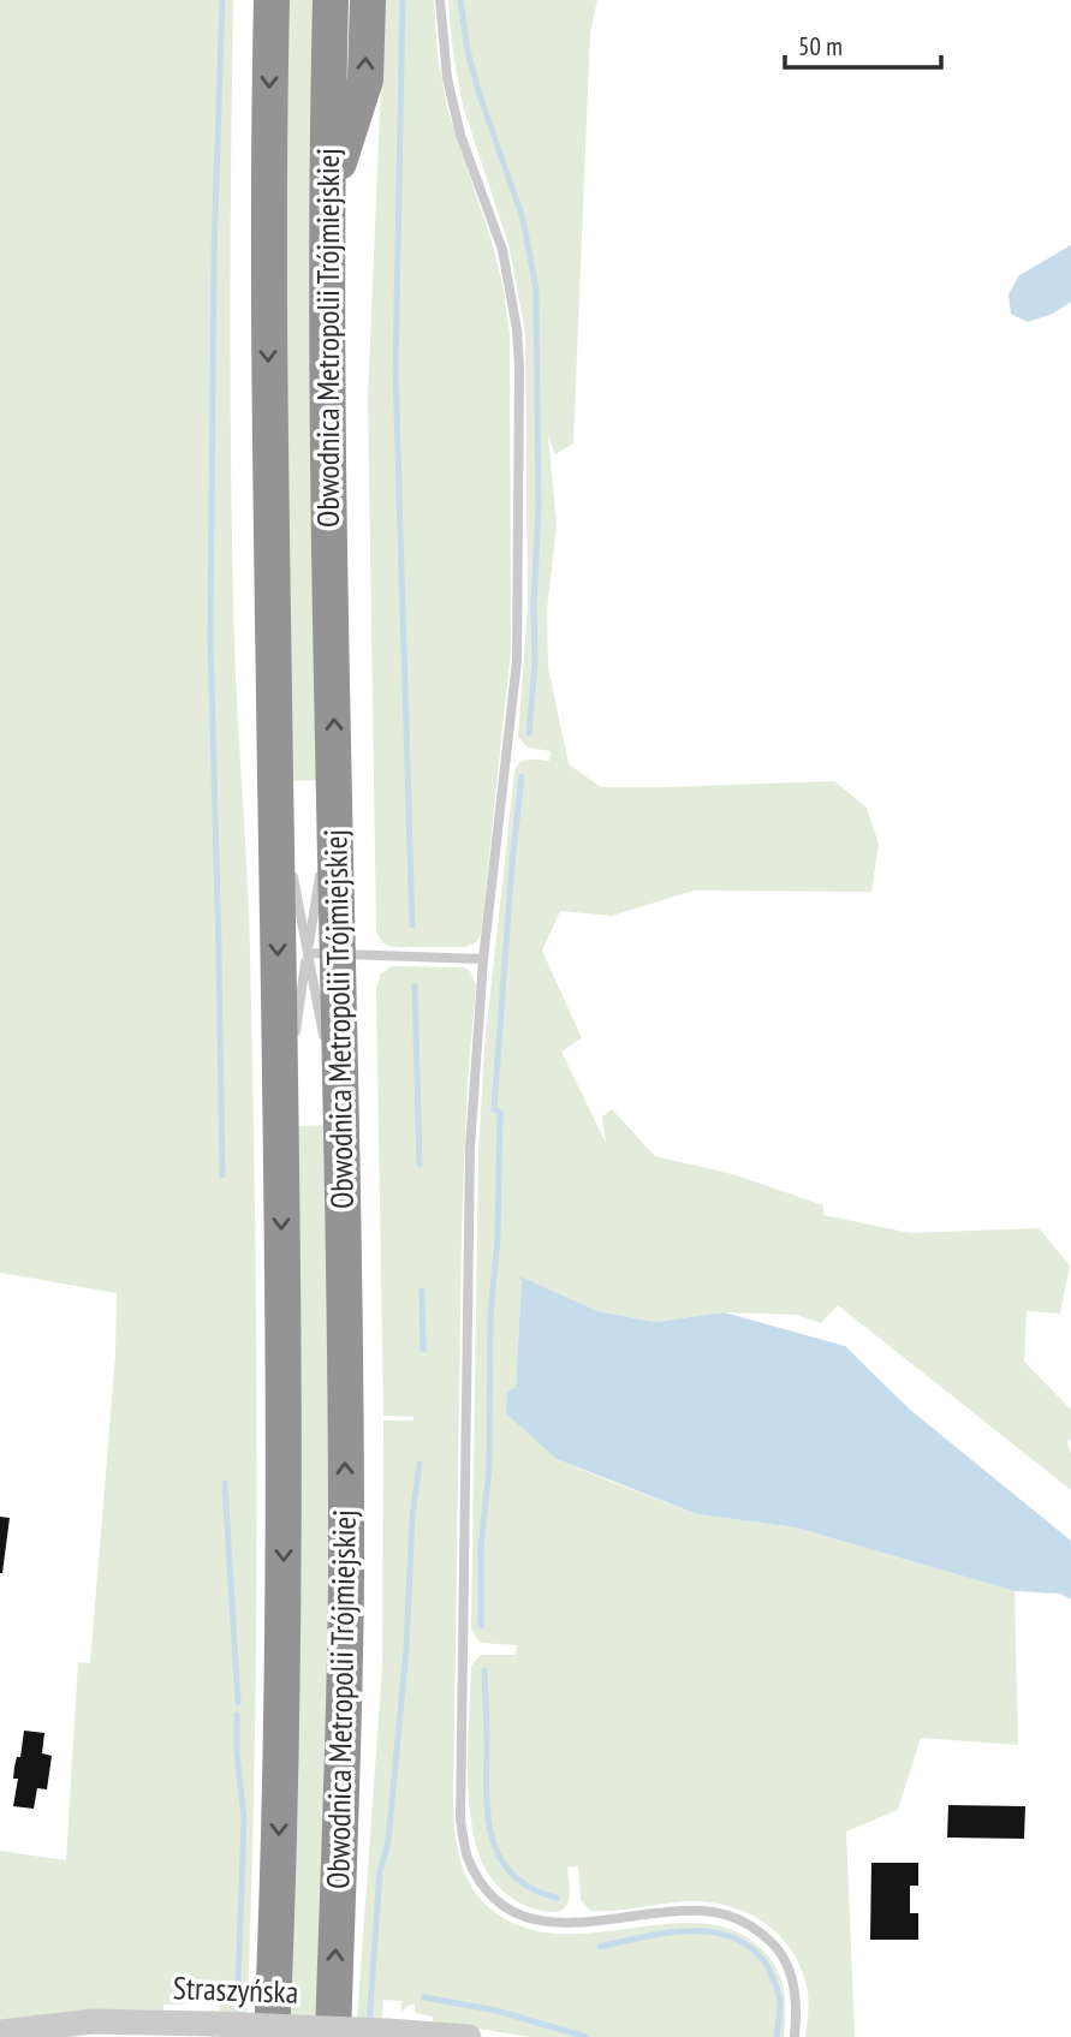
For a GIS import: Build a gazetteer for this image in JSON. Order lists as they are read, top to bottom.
{
  "streets": {
    "highway": ["Obwodnica Metropolii Trójmiejskiej"],
    "street": ["Straszyńska"]
  },
  "scale_bar": "50 m"
}
